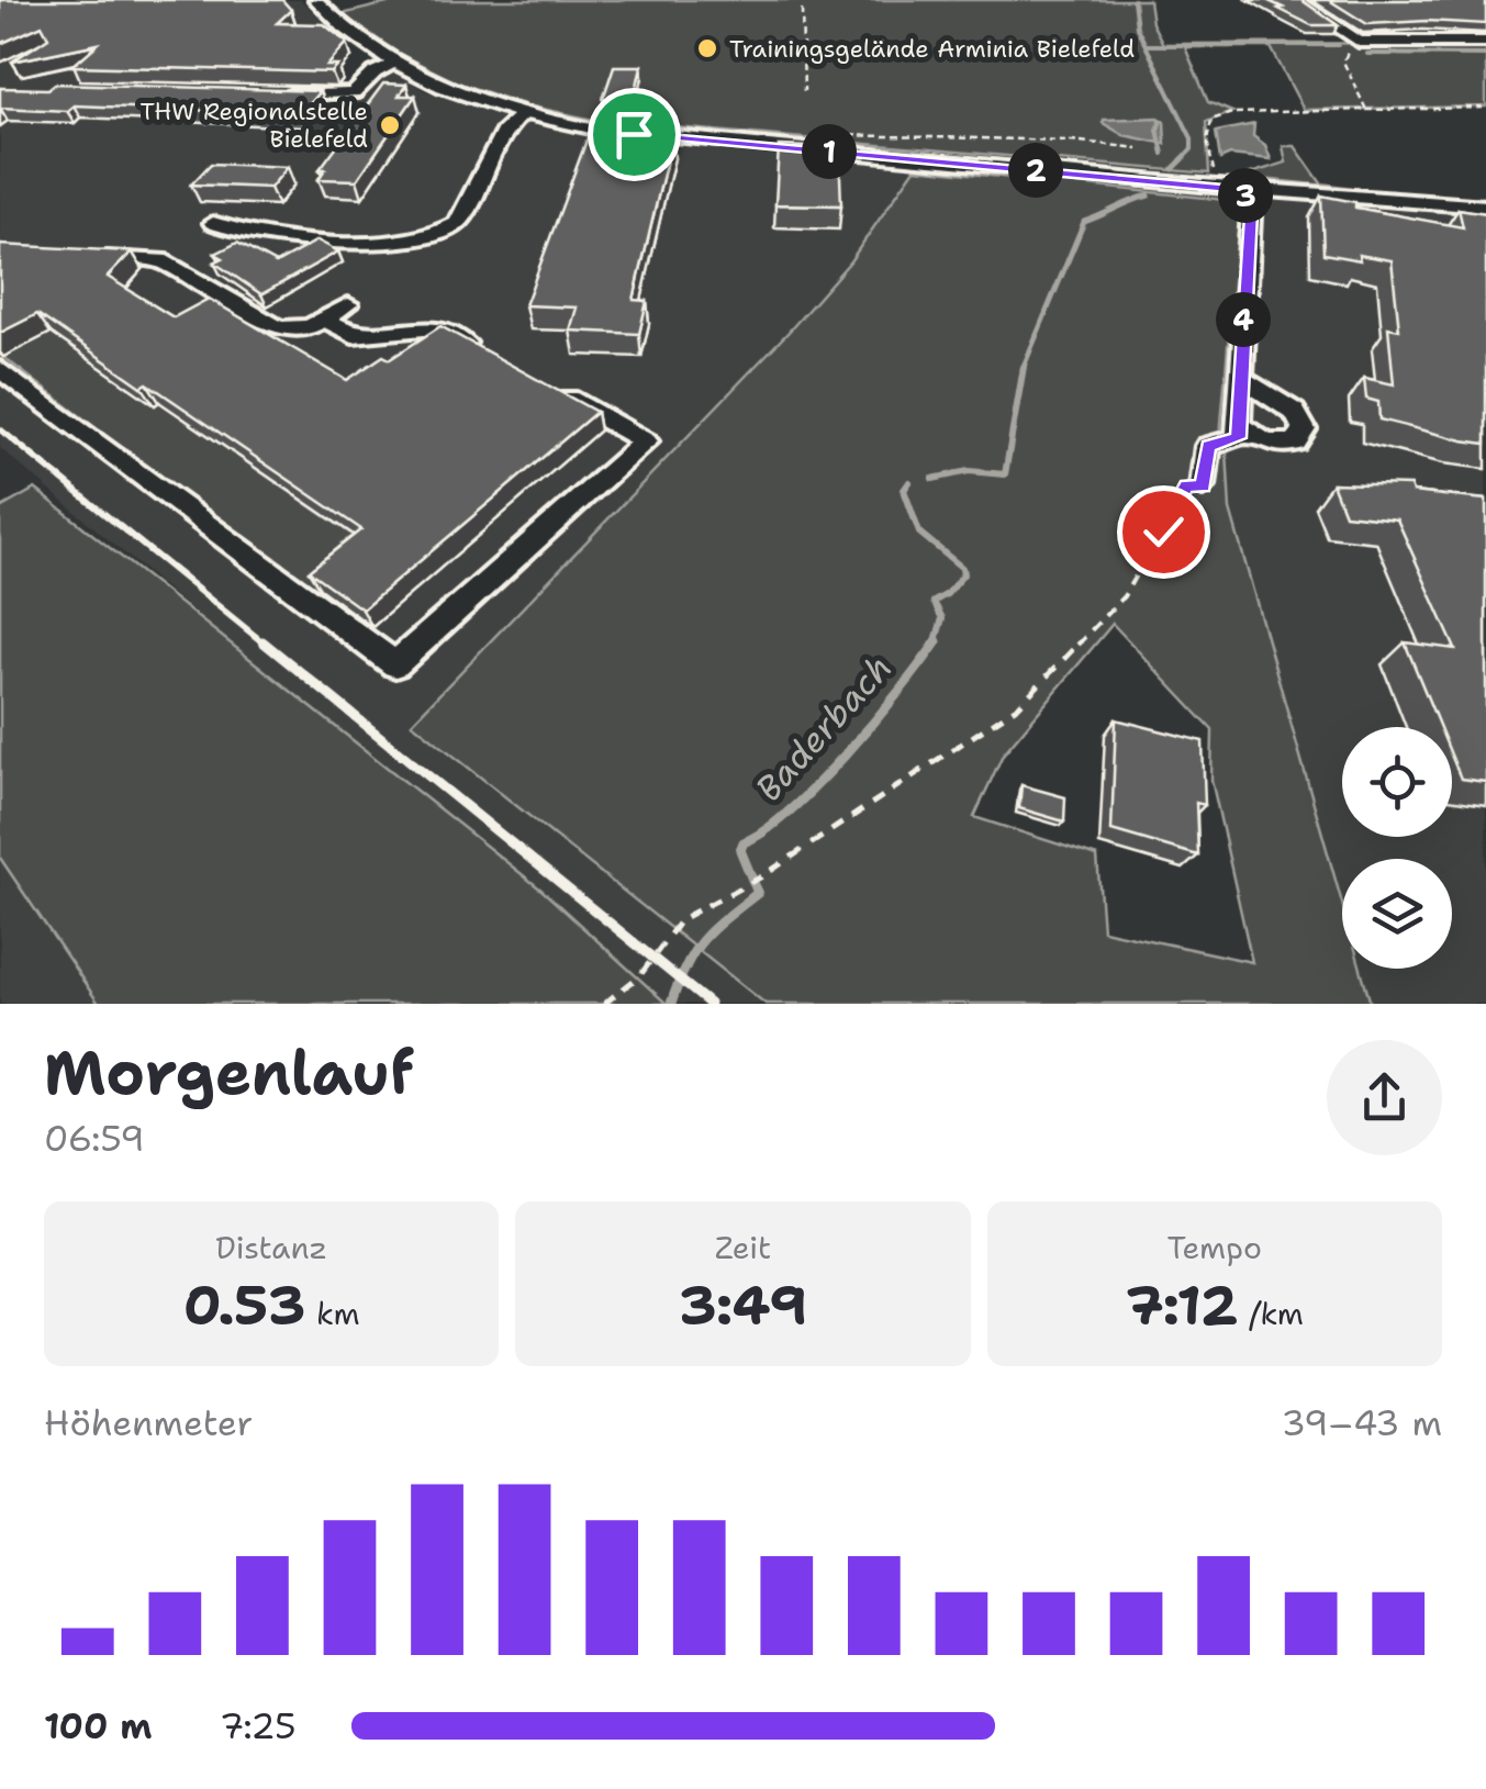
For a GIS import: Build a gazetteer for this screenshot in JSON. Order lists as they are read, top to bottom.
{
  "water": ["Baderbach"],
  "places": ["Trainingsgelände Arminia Bielefeld", "THW Regionalstelle Bielefeld"],
  "page": {
    "pins": [
      "1",
      "2",
      "3",
      "4"
    ],
    "heading": ["Morgenlauf", "06:59"],
    "stats": [
      ["Distanz", "0.53 km"],
      ["Zeit", "3:49"],
      ["Tempo", "7:12 /km"]
    ],
    "chart": ["Höhenmeter", "39–43 m"],
    "list": [
      {
        "name": "100 m",
        "note": "7:25"
      }
    ]
  }
}
